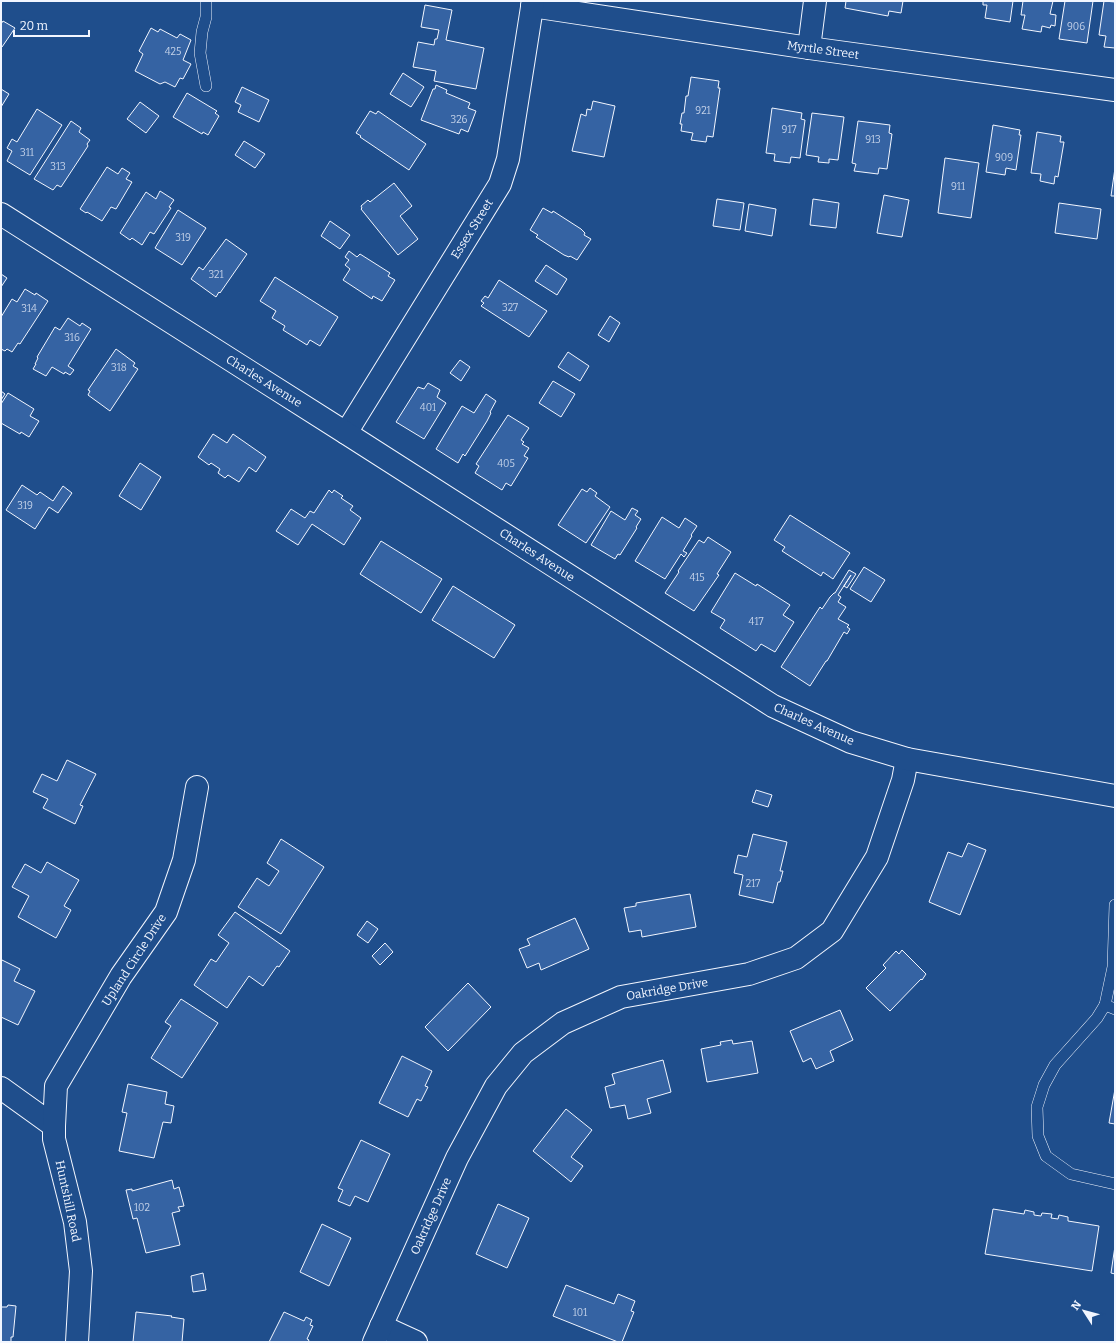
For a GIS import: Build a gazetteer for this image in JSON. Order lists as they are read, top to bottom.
{
  "streets": {
    "street": [
      "Myrtle Street",
      "Essex Street",
      "Charles Avenue",
      "Upland Circle Drive",
      "Oakridge Drive",
      "Huntshill Road"
    ]
  },
  "crossings": [
    ["Myrtle Street", "Essex Street"],
    ["Essex Street", "Charles Avenue"],
    ["Charles Avenue", "Oakridge Drive"],
    ["Upland Circle Drive", "Huntshill Road"]
  ],
  "house_numbers": [
    "906",
    "425",
    "921",
    "326",
    "917",
    "913",
    "311",
    "909",
    "313",
    "911",
    "319",
    "321",
    "327",
    "314",
    "316",
    "318",
    "401",
    "405",
    "319",
    "415",
    "417",
    "217",
    "102",
    "101"
  ],
  "scale_bar": "20 m",
  "north": "top left"
}
